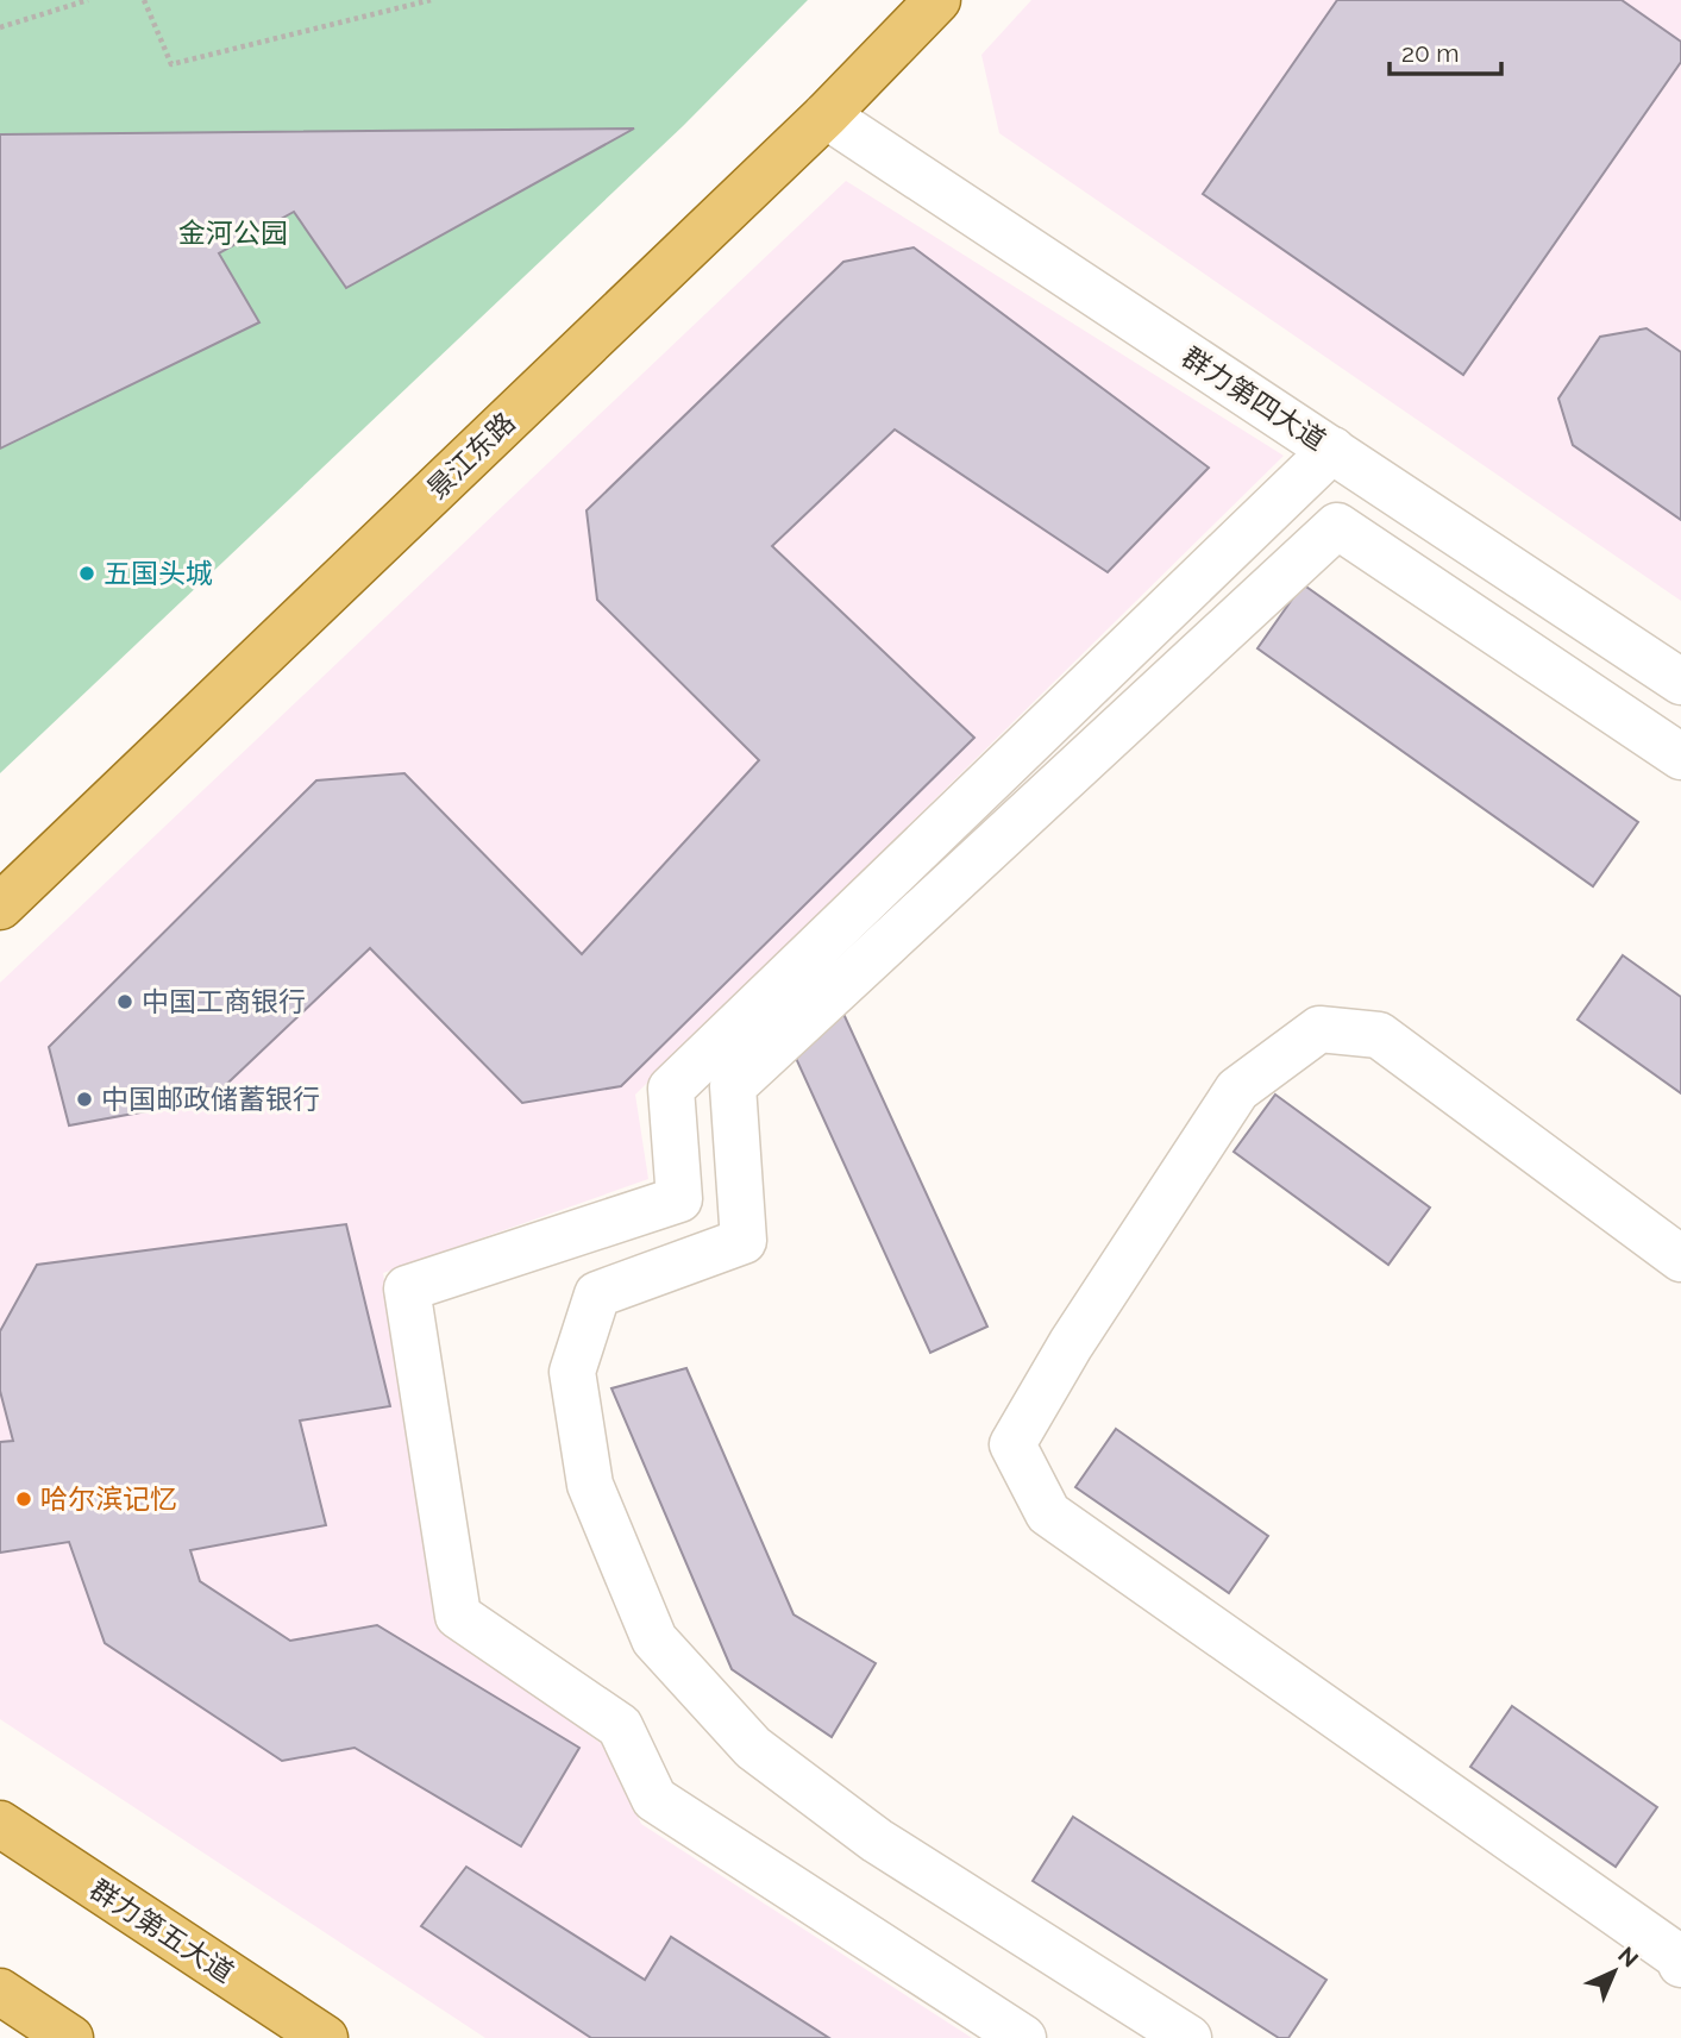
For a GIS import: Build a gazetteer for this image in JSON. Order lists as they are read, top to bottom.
{
  "streets": {
    "main road": ["景江东路", "群力第五大道"],
    "street": ["群力第四大道"]
  },
  "crossings": [
    ["群力第四大道", "景江东路"]
  ],
  "parks": ["金河公园"],
  "places": [
    "五国头城",
    "中国工商银行",
    "中国邮政储蓄银行",
    "哈尔滨记忆"
  ],
  "scale_bar": "20 m",
  "north": "top right"
}
